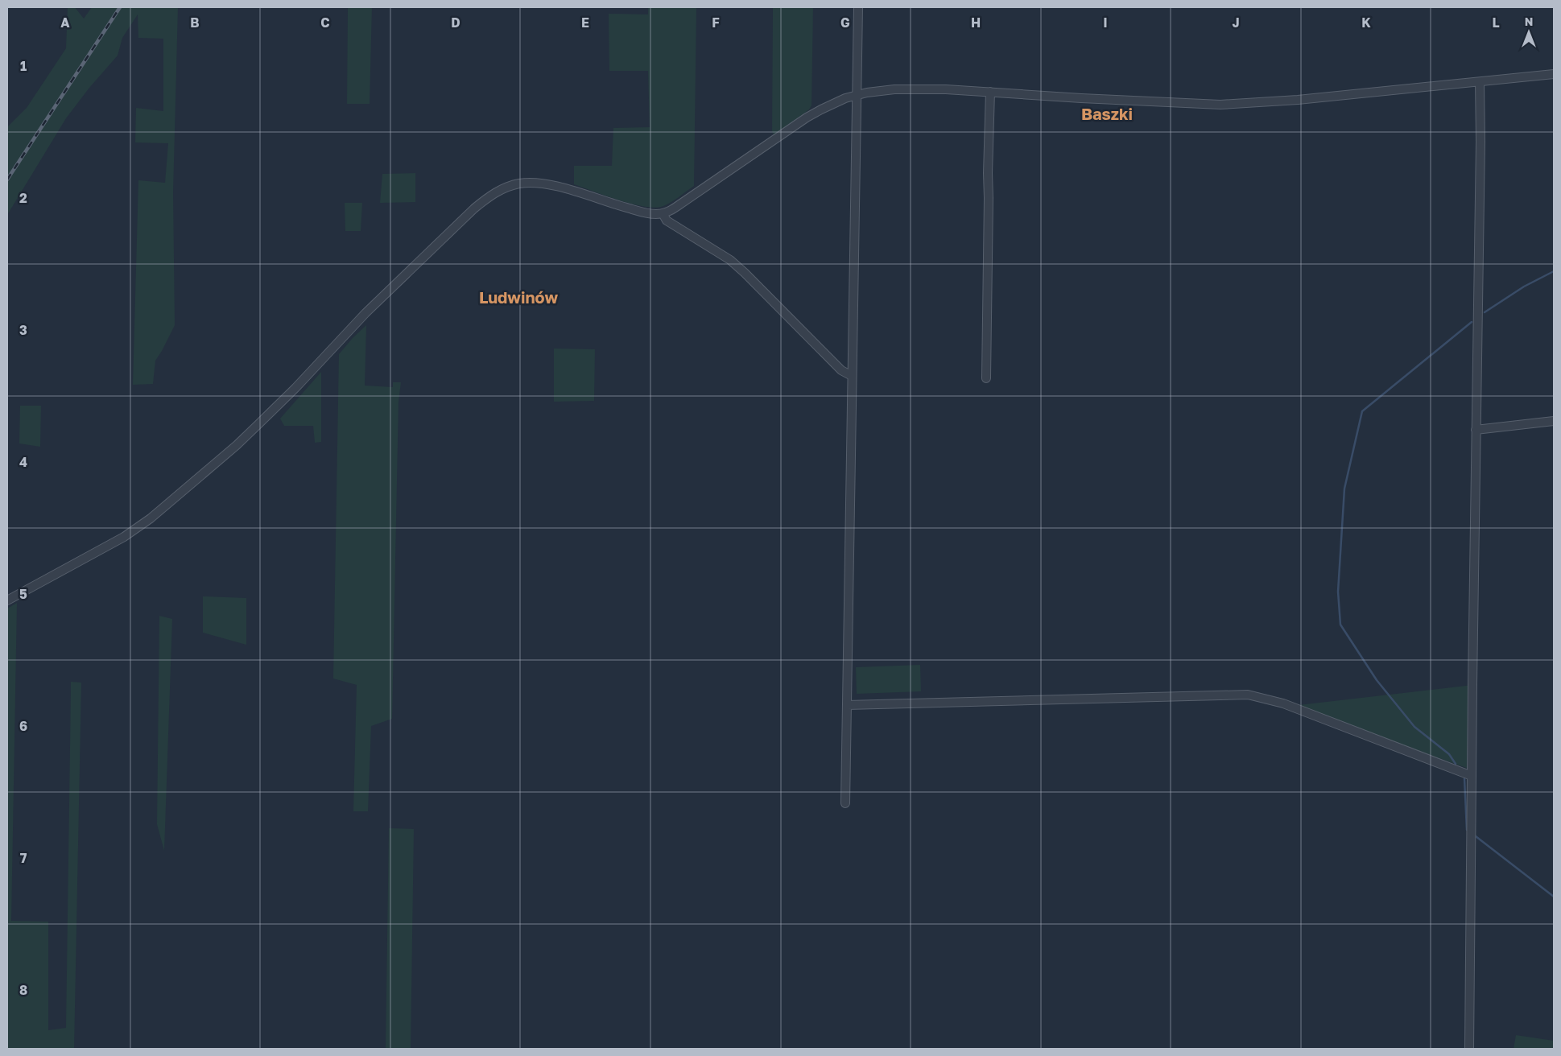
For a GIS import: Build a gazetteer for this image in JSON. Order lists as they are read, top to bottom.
{
  "districts": ["Baszki", "Ludwinów"],
  "north": "top",
  "grid": {
    "columns": [
      "A",
      "B",
      "C",
      "D",
      "E",
      "F",
      "G",
      "H",
      "I",
      "J",
      "K",
      "L"
    ],
    "rows": [
      "1",
      "2",
      "3",
      "4",
      "5",
      "6",
      "7",
      "8"
    ]
  }
}
